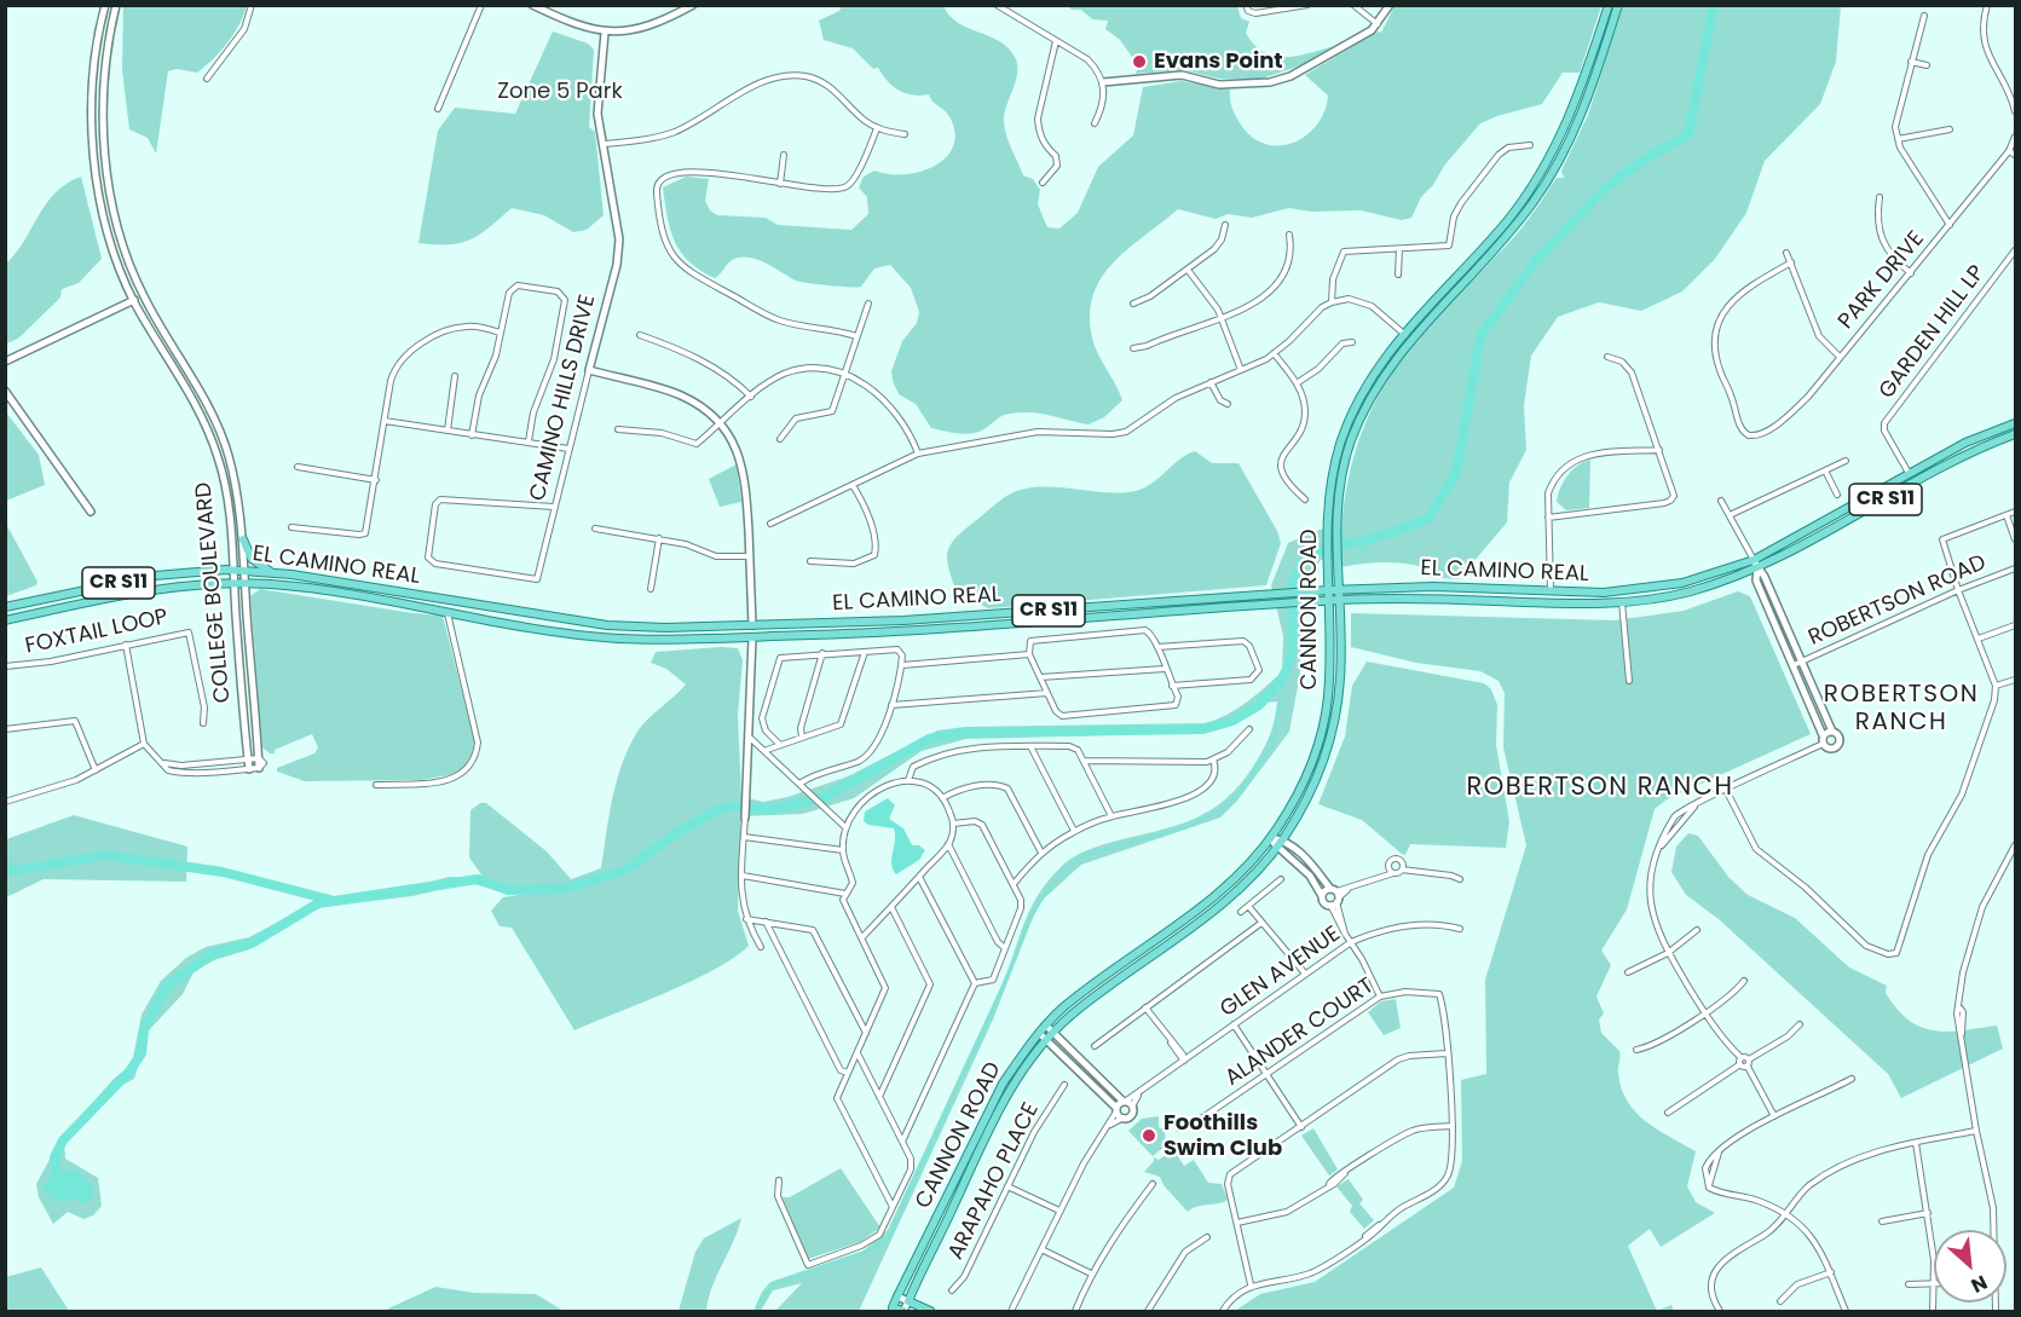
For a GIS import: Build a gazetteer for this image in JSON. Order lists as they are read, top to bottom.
{
  "streets": {
    "main road": ["CR S11", "EL CAMINO REAL", "CANNON ROAD"],
    "street": [
      "PARK DRIVE",
      "GARDEN HILL LP",
      "CAMINO HILLS DRIVE",
      "COLLEGE BOULEVARD",
      "ROBERTSON ROAD",
      "FOXTAIL LOOP",
      "GLEN AVENUE",
      "ALANDER COURT",
      "ARAPAHO PLACE"
    ]
  },
  "crossings": [
    ["GARDEN HILL LP", "EL CAMINO REAL"],
    ["EL CAMINO REAL", "COLLEGE BOULEVARD"],
    ["EL CAMINO REAL", "CANNON ROAD"]
  ],
  "districts": ["ROBERTSON RANCH", "ROBERTSON RANCH"],
  "parks": ["Zone 5 Park"],
  "places": ["Evans Point", "Foothills Swim Club"],
  "north": "bottom right"
}
